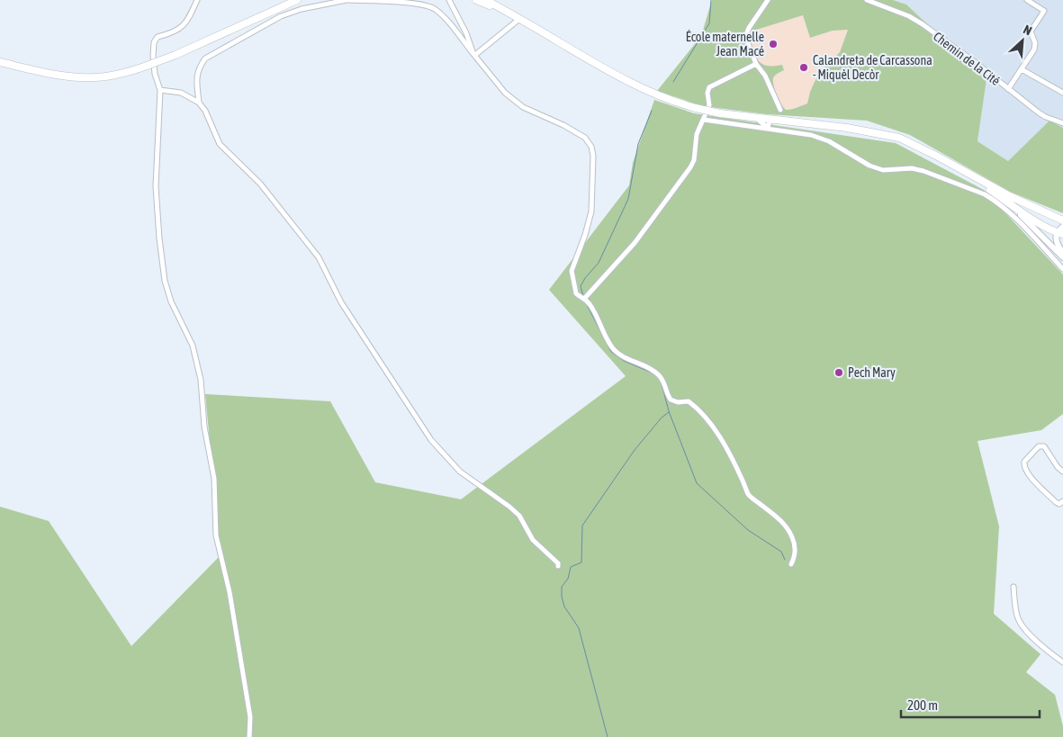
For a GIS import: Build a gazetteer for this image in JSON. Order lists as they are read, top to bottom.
{
  "streets": {
    "street": ["Chemin de la Cité"]
  },
  "places": ["École maternelle Jean Macé", "Calandreta de Carcassona - Miquèl Decòr", "Pech Mary"],
  "scale_bar": "200 m",
  "north": "top right"
}
